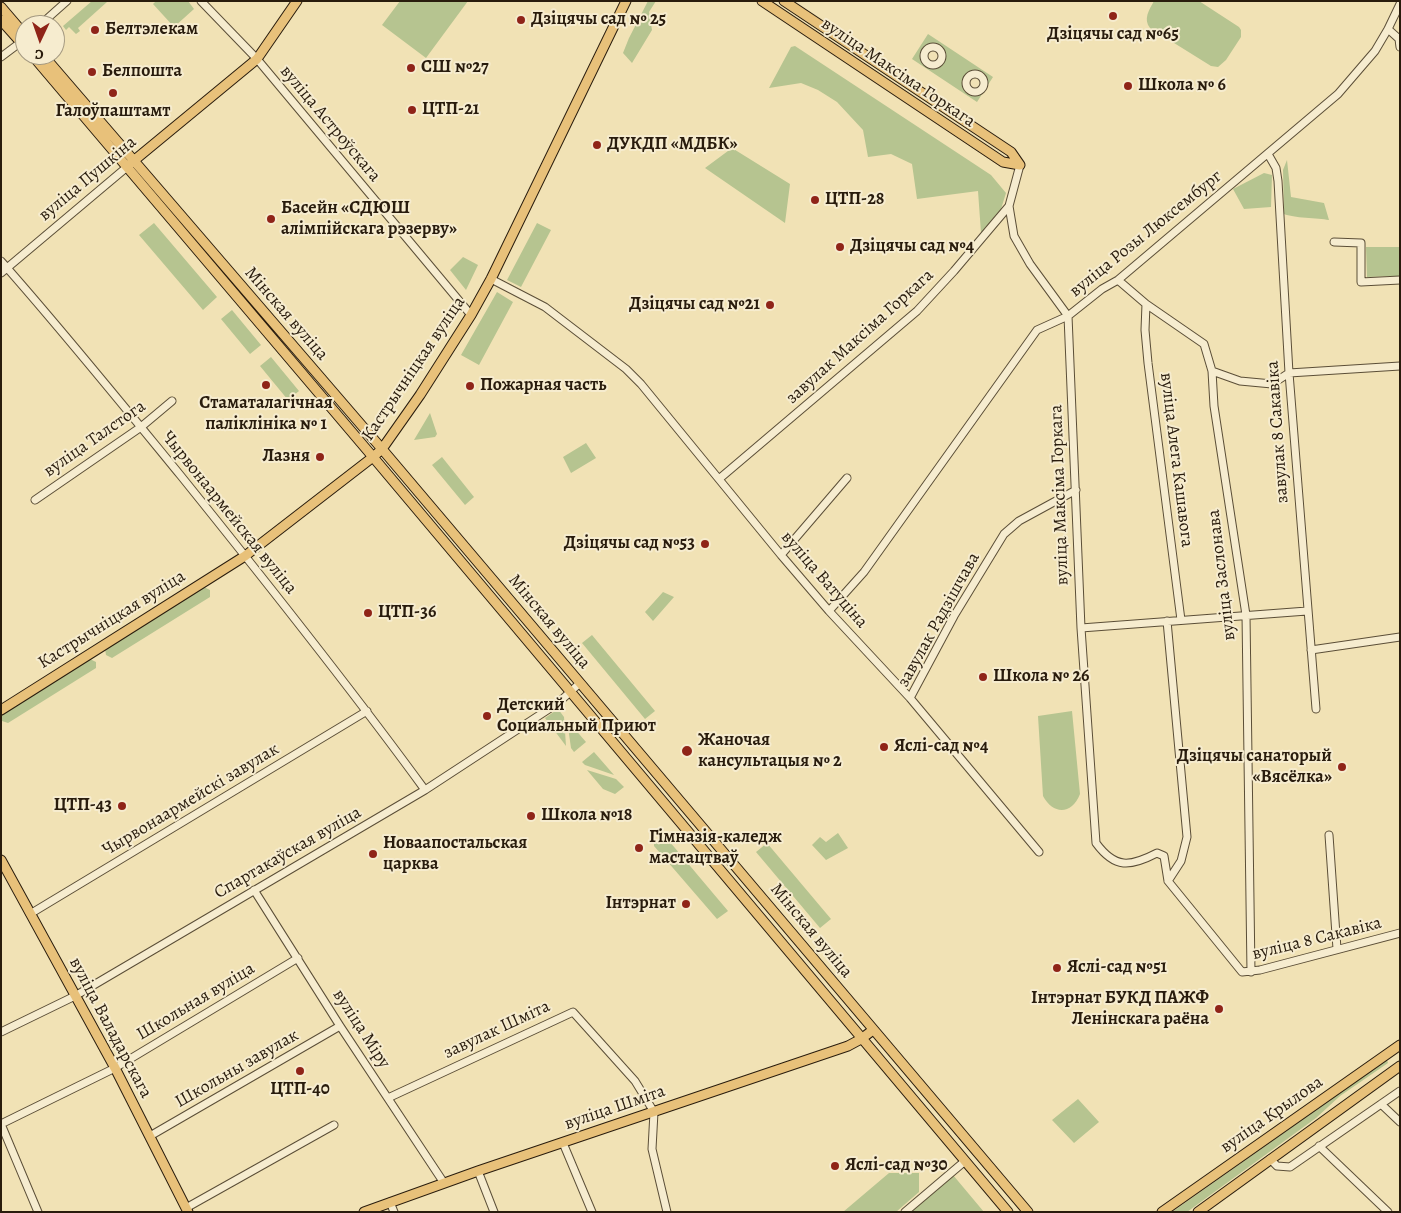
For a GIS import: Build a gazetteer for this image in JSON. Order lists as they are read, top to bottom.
{
  "streets": {
    "main road": [
      "вуліца Максіма Горкага",
      "вуліца Пушкіна",
      "Мінская вуліца",
      "Кастрычніцкая вуліца",
      "вуліца Валадарскага",
      "вуліца Шміта",
      "вуліца Крылова"
    ],
    "street": [
      "вуліца Астроўскага",
      "вуліца Розы Люксембург",
      "завулак Максіма Горкага",
      "завулак 8 Сакавіка",
      "вуліца Талстога",
      "вуліца Алега Кашавога",
      "Чырвонаармейская вуліца",
      "вуліца Заслонава",
      "вуліца Ватуціна",
      "завулак Радзішчава",
      "Чырвонаармейскі завулак",
      "Спартакаўская вуліца",
      "вуліца 8 Сакавіка",
      "Школьная вуліца",
      "вуліца Міру",
      "завулак Шміта",
      "Школьны завулак"
    ]
  },
  "crossings": [
    ["вуліца Максіма Горкага", "вуліца Розы Люксембург"],
    ["вуліца Максіма Горкага", "завулак Радзішчава"],
    ["вуліца Максіма Горкага", "вуліца 8 Сакавіка"],
    ["вуліца Астроўскага", "вуліца Пушкіна"],
    ["вуліца Астроўскага", "Кастрычніцкая вуліца"],
    ["вуліца Пушкіна", "Мінская вуліца"],
    ["вуліца Пушкіна", "Чырвонаармейская вуліца"],
    ["вуліца Розы Люксембург", "завулак 8 Сакавіка"],
    ["вуліца Розы Люксембург", "вуліца Заслонава"],
    ["вуліца Розы Люксембург", "вуліца Ватуціна"],
    ["Мінская вуліца", "Кастрычніцкая вуліца"],
    ["Мінская вуліца", "Спартакаўская вуліца"],
    ["Мінская вуліца", "вуліца Шміта"],
    ["завулак Максіма Горкага", "вуліца Ватуціна"],
    ["Кастрычніцкая вуліца", "Чырвонаармейская вуліца"],
    ["Кастрычніцкая вуліца", "вуліца Ватуціна"],
    ["вуліца Талстога", "Чырвонаармейская вуліца"],
    ["вуліца Алега Кашавога", "вуліца Заслонава"],
    ["Чырвонаармейская вуліца", "Чырвонаармейскі завулак"],
    ["Чырвонаармейская вуліца", "Спартакаўская вуліца"],
    ["вуліца Заслонава", "вуліца 8 Сакавіка"],
    ["вуліца Ватуціна", "завулак Радзішчава"],
    ["Чырвонаармейскі завулак", "вуліца Валадарскага"],
    ["Спартакаўская вуліца", "вуліца Валадарскага"],
    ["Спартакаўская вуліца", "вуліца Міру"],
    ["Школьная вуліца", "вуліца Валадарскага"],
    ["Школьная вуліца", "вуліца Міру"],
    ["вуліца Валадарскага", "Школьны завулак"],
    ["вуліца Міру", "завулак Шміта"],
    ["вуліца Міру", "Школьны завулак"],
    ["вуліца Міру", "вуліца Шміта"],
    ["завулак Шміта", "вуліца Шміта"]
  ],
  "places": [
    "Дзіцячы сад №65",
    "Дзіцячы сад № 25",
    "Белтэлекам",
    "СШ №27",
    "Белпошта",
    "Школа № 6",
    "Галоўпаштамт",
    "ЦТП-21",
    "ДУКДП «МДБК»",
    "ЦТП-28",
    "Басейн «СДЮШ алімпійскага рэзерву»",
    "Дзіцячы сад №4",
    "Дзіцячы сад №21",
    "Стаматалагічная паліклініка № 1",
    "Пожарная часть",
    "Лазня",
    "Дзіцячы сад №53",
    "ЦТП-36",
    "Школа № 26",
    "Детский Социальный Приют",
    "Яслі-сад №4",
    "Жаночая кансультацыя № 2",
    "Дзіцячы санаторый «Вясёлка»",
    "ЦТП-43",
    "Школа №18",
    "Гімназія-каледж мастацтваў",
    "Новаапостальская царква",
    "Інтэрнат",
    "Яслі-сад №51",
    "Інтэрнат БУКД ПАЖФ Ленінскага раёна",
    "ЦТП-40",
    "Яслі-сад №30"
  ],
  "north": "bottom"
}
